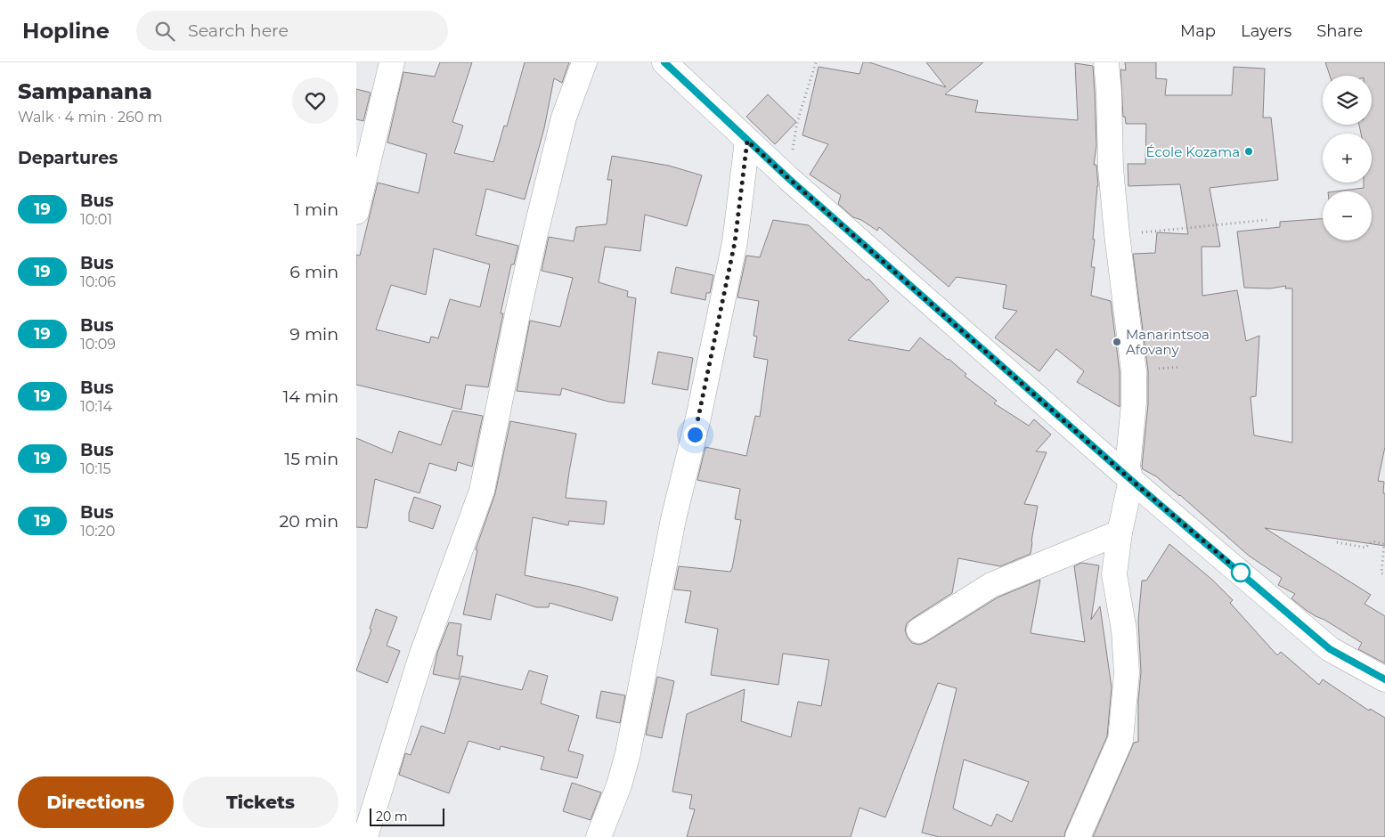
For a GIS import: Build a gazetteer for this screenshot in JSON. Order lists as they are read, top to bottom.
{
  "places": ["École Kozama", "Manarintsoa Afovany"],
  "lines": ["bus line 19"],
  "scale_bar": "20 m",
  "page": {
    "header": "Hopline",
    "search": "Search here",
    "nav": ["Map", "Layers", "Share"],
    "heading": [
      ["Sampanana", "Walk · 4 min · 260 m"],
      "Departures"
    ],
    "map_buttons": ["+", "−"],
    "list": [
      {
        "mark": "19",
        "name": "Bus",
        "note": "10:01",
        "value": "1 min"
      },
      {
        "mark": "19",
        "name": "Bus",
        "note": "10:06",
        "value": "6 min"
      },
      {
        "mark": "19",
        "name": "Bus",
        "note": "10:09",
        "value": "9 min"
      },
      {
        "mark": "19",
        "name": "Bus",
        "note": "10:14",
        "value": "14 min"
      },
      {
        "mark": "19",
        "name": "Bus",
        "note": "10:15",
        "value": "15 min"
      },
      {
        "mark": "19",
        "name": "Bus",
        "note": "10:20",
        "value": "20 min"
      }
    ],
    "buttons": ["Directions", "Tickets"],
    "scale": "20 m"
  }
}
